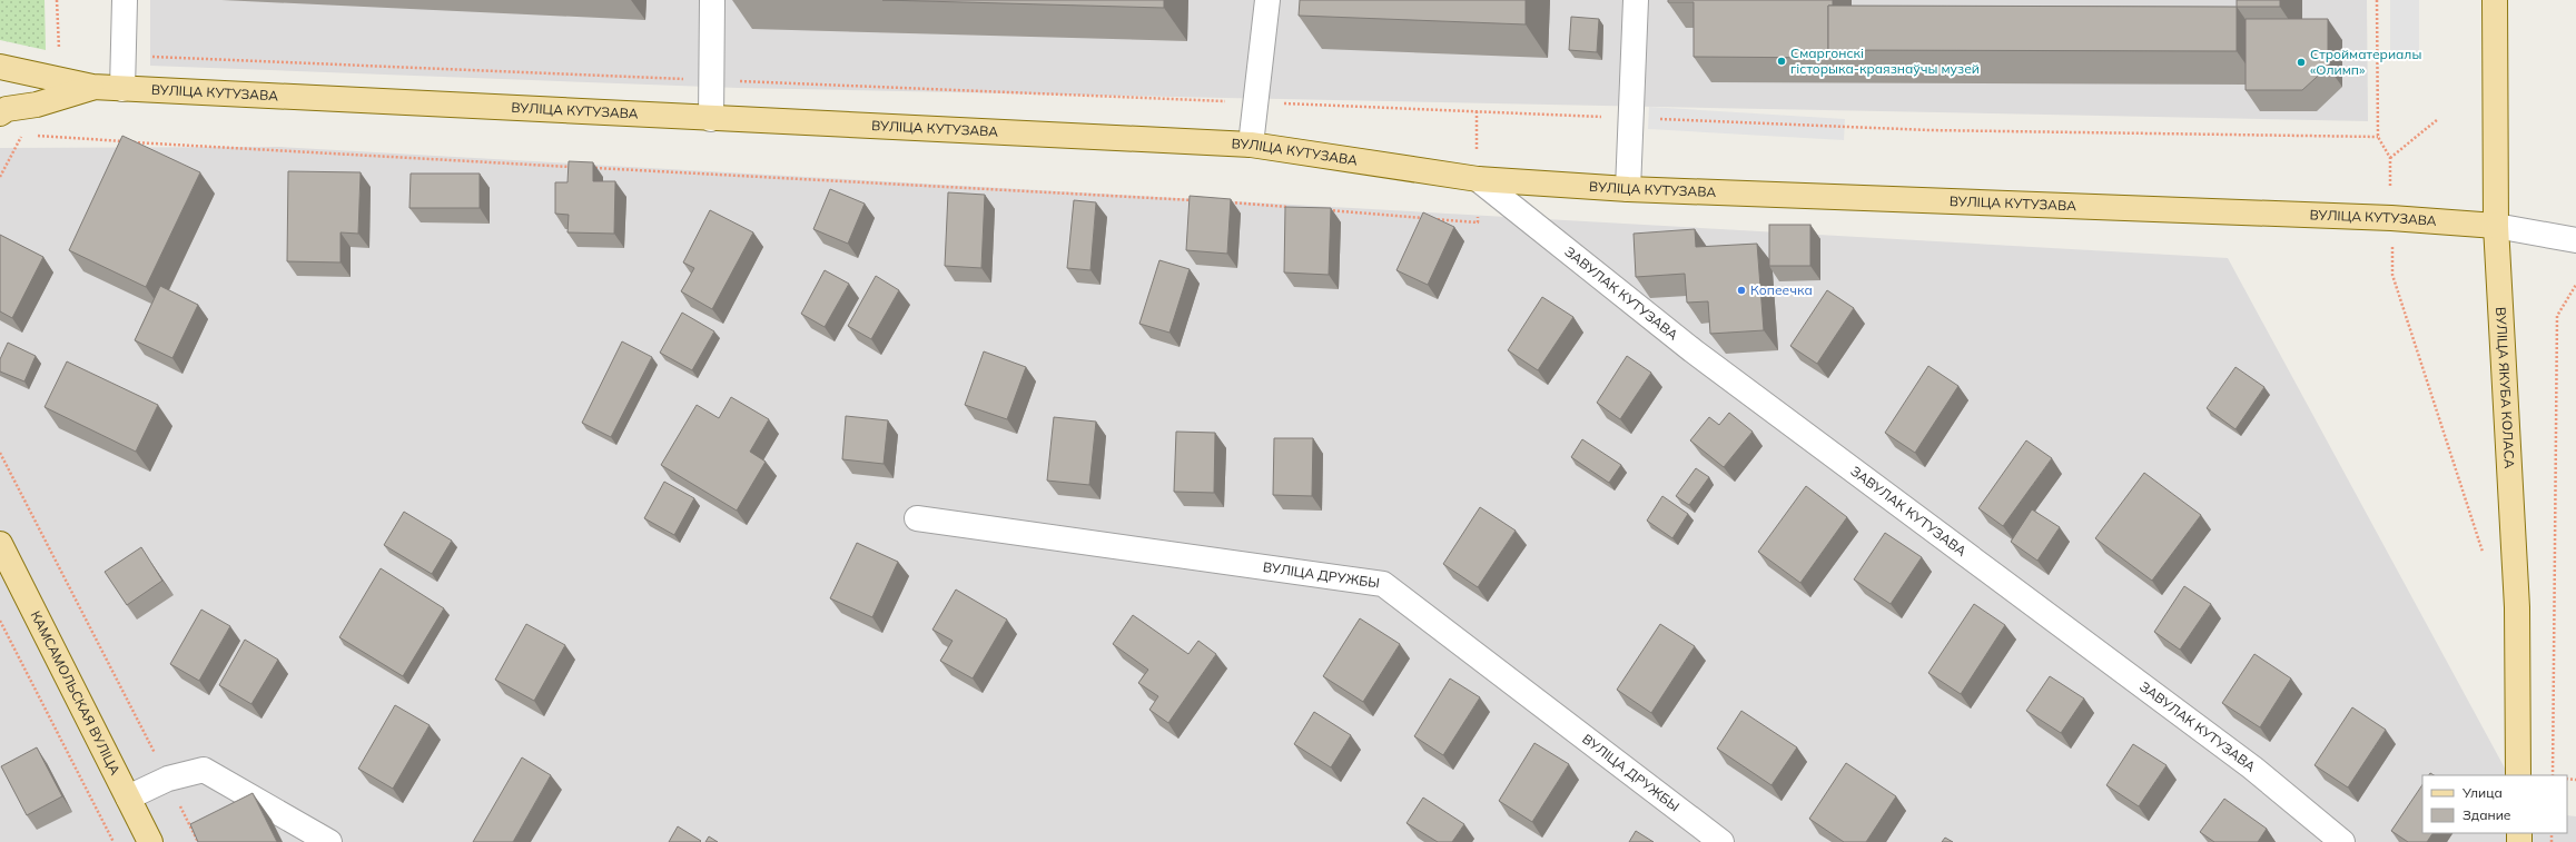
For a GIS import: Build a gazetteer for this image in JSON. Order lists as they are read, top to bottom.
{
  "streets": {
    "main road": ["ВУЛІЦА КУТУЗАВА", "ВУЛІЦА ЯКУБА КОЛАСА", "КАМСАМОЛЬСКАЯ ВУЛІЦА"],
    "street": ["ЗАВУЛАК КУТУЗАВА", "ВУЛІЦА ДРУЖБЫ"]
  },
  "crossings": [
    ["ВУЛІЦА КУТУЗАВА", "ЗАВУЛАК КУТУЗАВА"],
    ["ВУЛІЦА КУТУЗАВА", "ВУЛІЦА ЯКУБА КОЛАСА"]
  ],
  "places": ["Смаргонскі гісторыка-краязнаўчы музей", "Стройматериалы «Олимп»", "Копеечка"],
  "legend": ["Улица", "Здание"]
}
